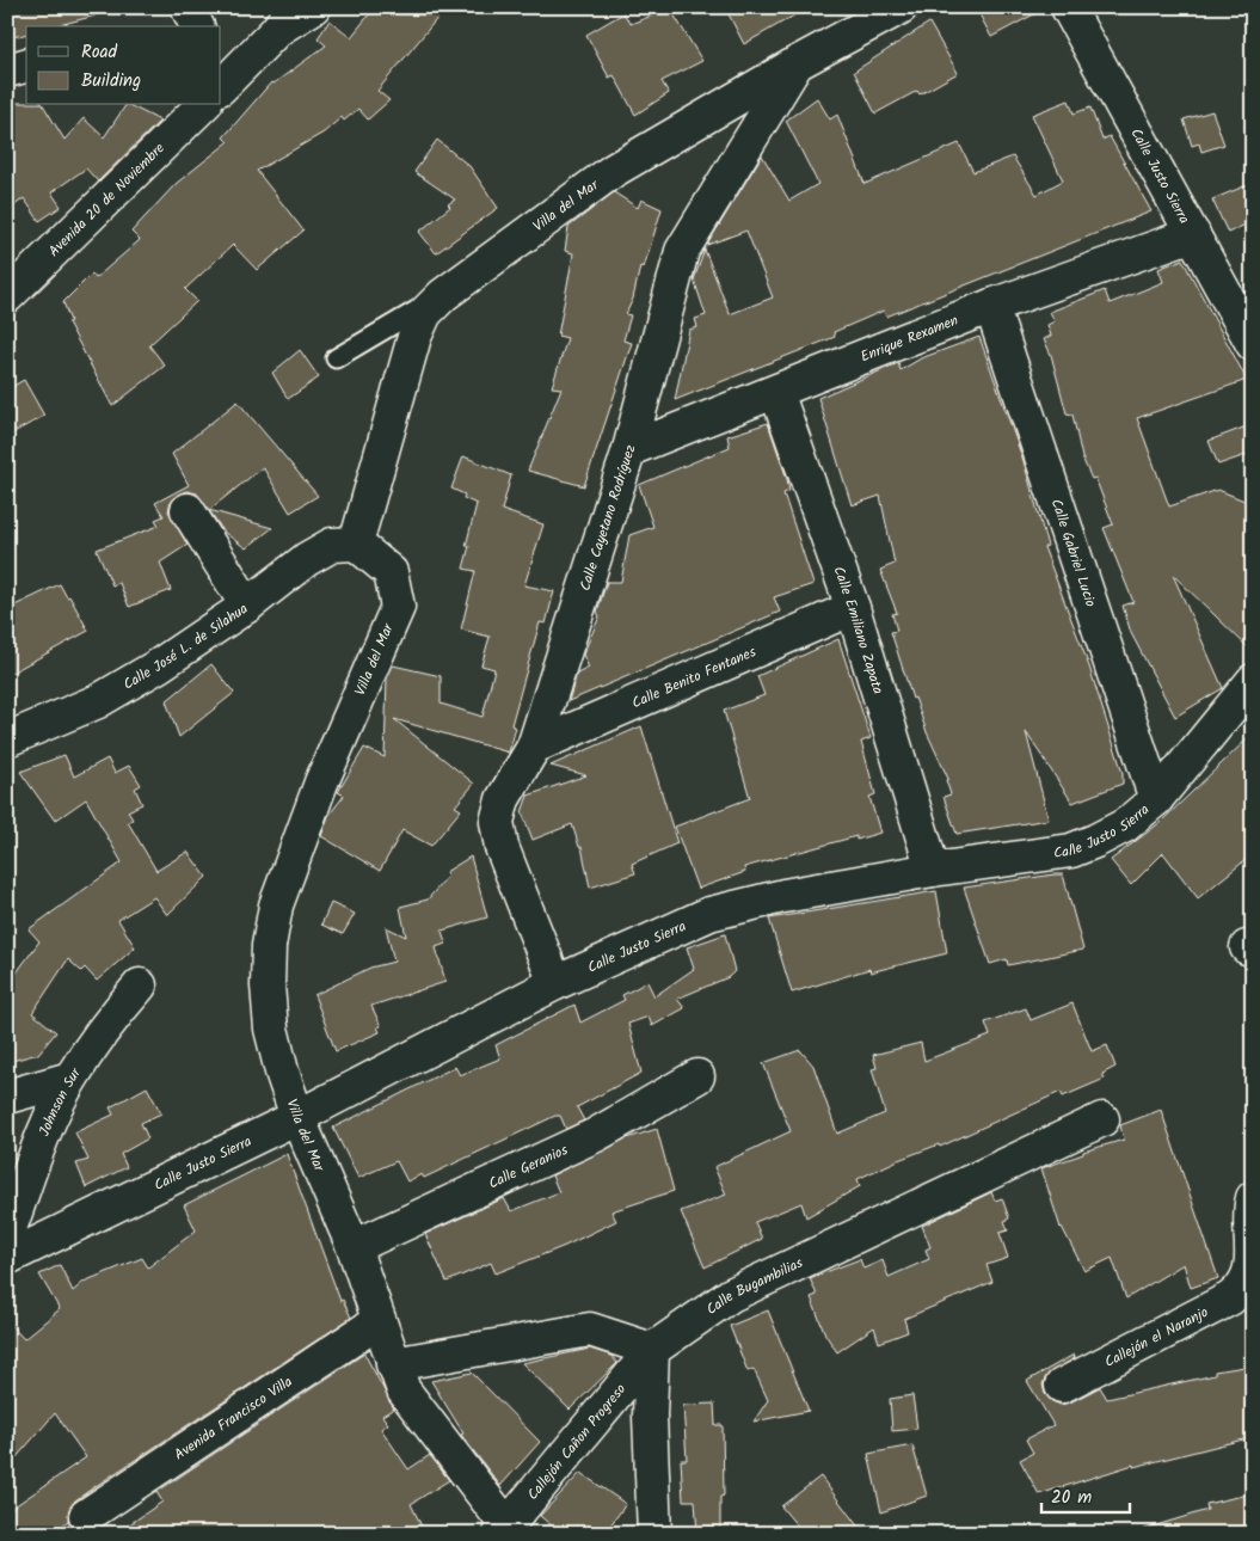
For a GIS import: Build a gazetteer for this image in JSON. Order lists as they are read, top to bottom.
{
  "streets": {
    "street": [
      "Calle Justo Sierra",
      "Avenida 20 de Noviembre",
      "Villa del Mar",
      "Enrique Rexamen",
      "Calle Cayetano Rodríguez",
      "Calle Gabriel Lucio",
      "Calle Emiliano Zapata",
      "Calle José L. de Silahua",
      "Calle Benito Fentanes",
      "Johnson Sur",
      "Calle Geranios",
      "Calle Bugambilias",
      "Callejón el Naranjo",
      "Avenida Francisco Villa",
      "Callejón Cañon Progreso"
    ]
  },
  "crossings": [
    ["Calle Justo Sierra", "Villa del Mar"],
    ["Calle Justo Sierra", "Enrique Rexamen"],
    ["Calle Justo Sierra", "Calle Cayetano Rodríguez"],
    ["Calle Justo Sierra", "Calle Gabriel Lucio"],
    ["Calle Justo Sierra", "Calle Emiliano Zapata"],
    ["Villa del Mar", "Calle Cayetano Rodríguez"],
    ["Villa del Mar", "Calle José L. de Silahua"],
    ["Villa del Mar", "Calle Geranios"],
    ["Villa del Mar", "Avenida Francisco Villa"],
    ["Villa del Mar", "Callejón Cañon Progreso"],
    ["Enrique Rexamen", "Calle Cayetano Rodríguez"],
    ["Enrique Rexamen", "Calle Gabriel Lucio"],
    ["Enrique Rexamen", "Calle Emiliano Zapata"],
    ["Calle Cayetano Rodríguez", "Calle Benito Fentanes"],
    ["Calle Emiliano Zapata", "Calle Benito Fentanes"],
    ["Calle Bugambilias", "Callejón Cañon Progreso"]
  ],
  "legend": ["Road", "Building"],
  "scale_bar": "20 m"
}
